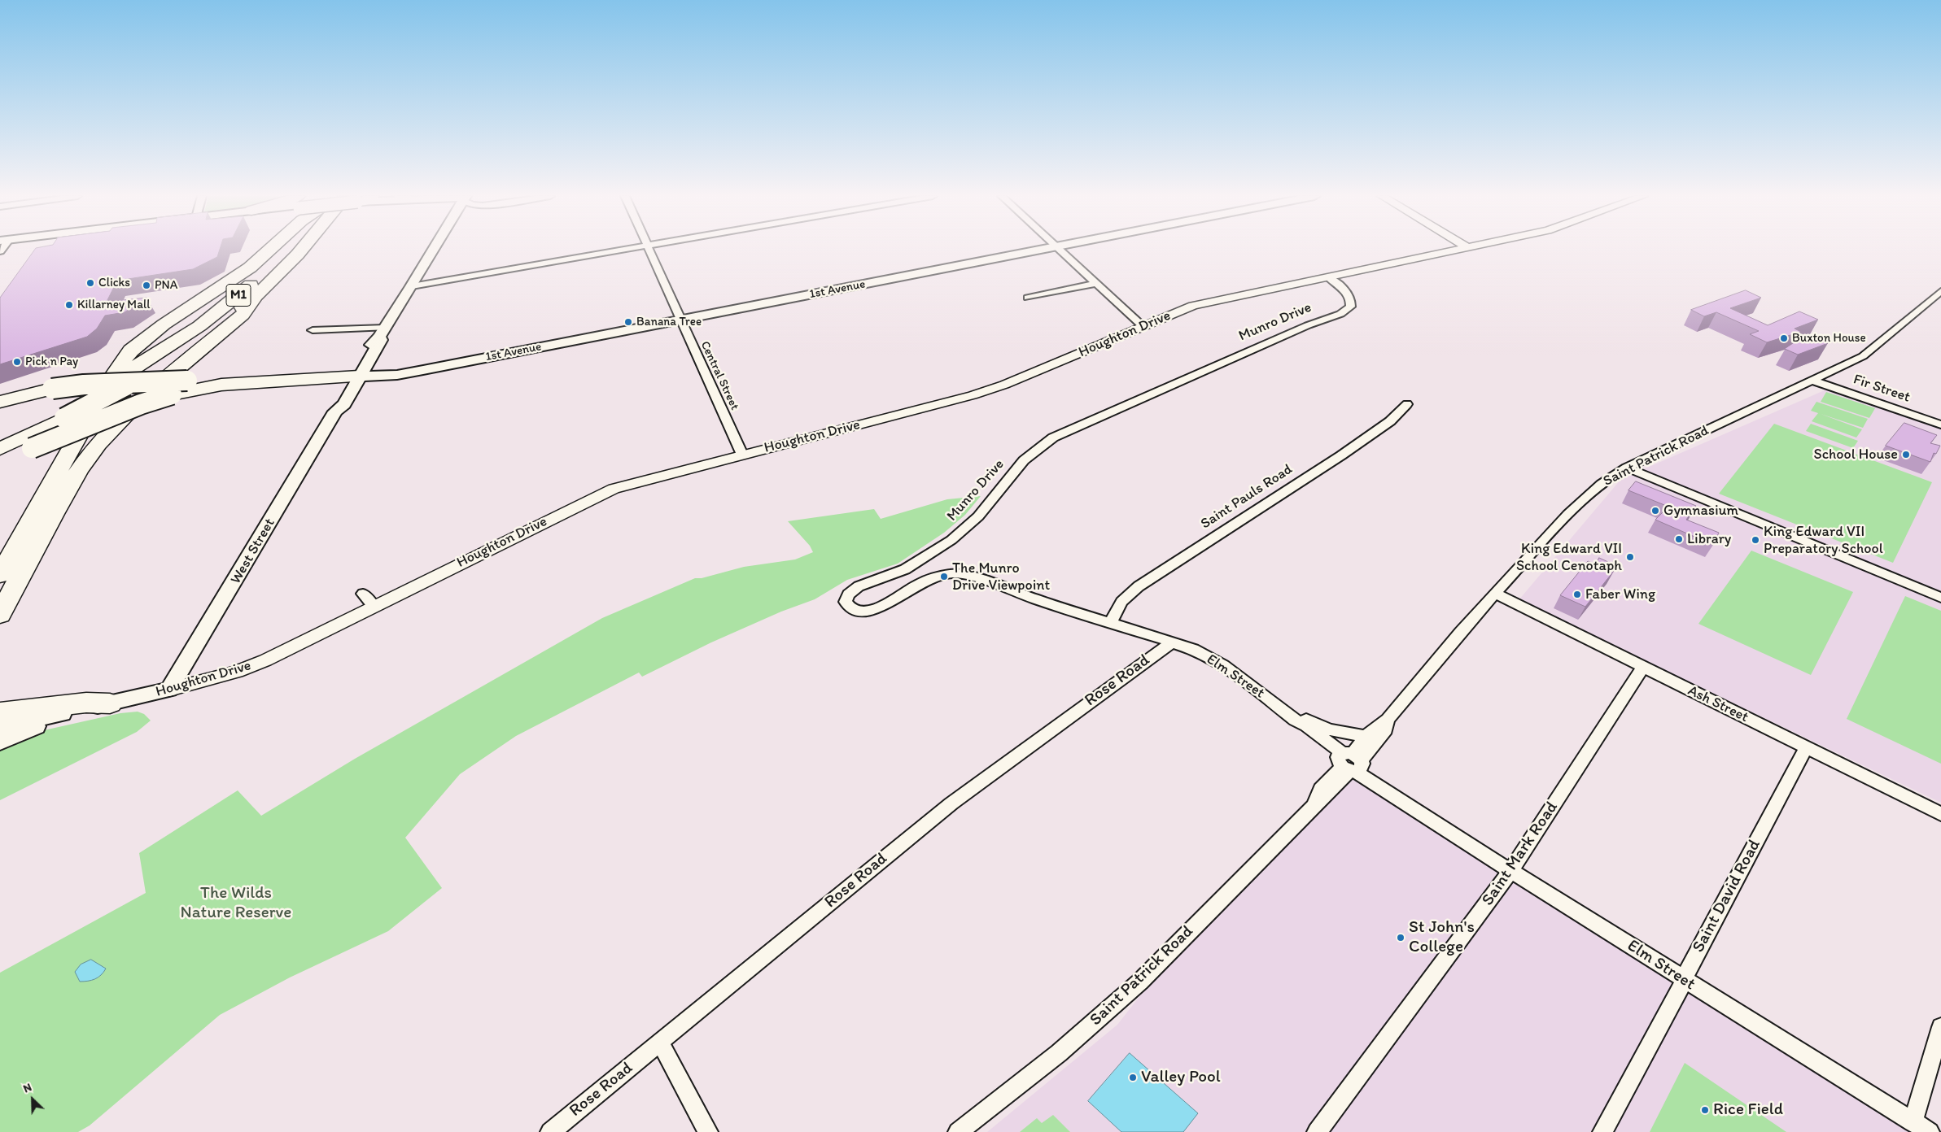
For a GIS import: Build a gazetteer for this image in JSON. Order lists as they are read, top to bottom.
{
  "streets": {
    "highway": ["M1"],
    "main road": ["1st Avenue", "Houghton Drive", "West Street"],
    "street": [
      "Munro Drive",
      "Central Street",
      "Fir Street",
      "Saint Patrick Road",
      "Saint Pauls Road",
      "Elm Street",
      "Rose Road",
      "Ash Street",
      "Saint Mark Road",
      "Saint David Road"
    ]
  },
  "crossings": [
    ["1st Avenue", "Central Street"],
    ["1st Avenue", "West Street"],
    ["Munro Drive", "Houghton Drive"],
    ["Munro Drive", "Saint Pauls Road"],
    ["Munro Drive", "Elm Street"],
    ["Munro Drive", "Rose Road"],
    ["Houghton Drive", "Central Street"],
    ["Houghton Drive", "West Street"],
    ["Fir Street", "Saint Patrick Road"],
    ["Saint Patrick Road", "Elm Street"],
    ["Saint Patrick Road", "Ash Street"],
    ["Elm Street", "Rose Road"],
    ["Elm Street", "Saint Mark Road"],
    ["Elm Street", "Saint David Road"],
    ["Ash Street", "Saint Mark Road"],
    ["Ash Street", "Saint David Road"]
  ],
  "parks": ["The Wilds Nature Reserve"],
  "places": [
    "Clicks",
    "PNA",
    "Killarney Mall",
    "Banana Tree",
    "Buxton House",
    "Pick n Pay",
    "School House",
    "Gymnasium",
    "Library",
    "King Edward VII Preparatory School",
    "King Edward VII School Cenotaph",
    "The Munro Drive Viewpoint",
    "Faber Wing",
    "St John's College",
    "Valley Pool",
    "Rice Field"
  ],
  "north": "top left"
}
